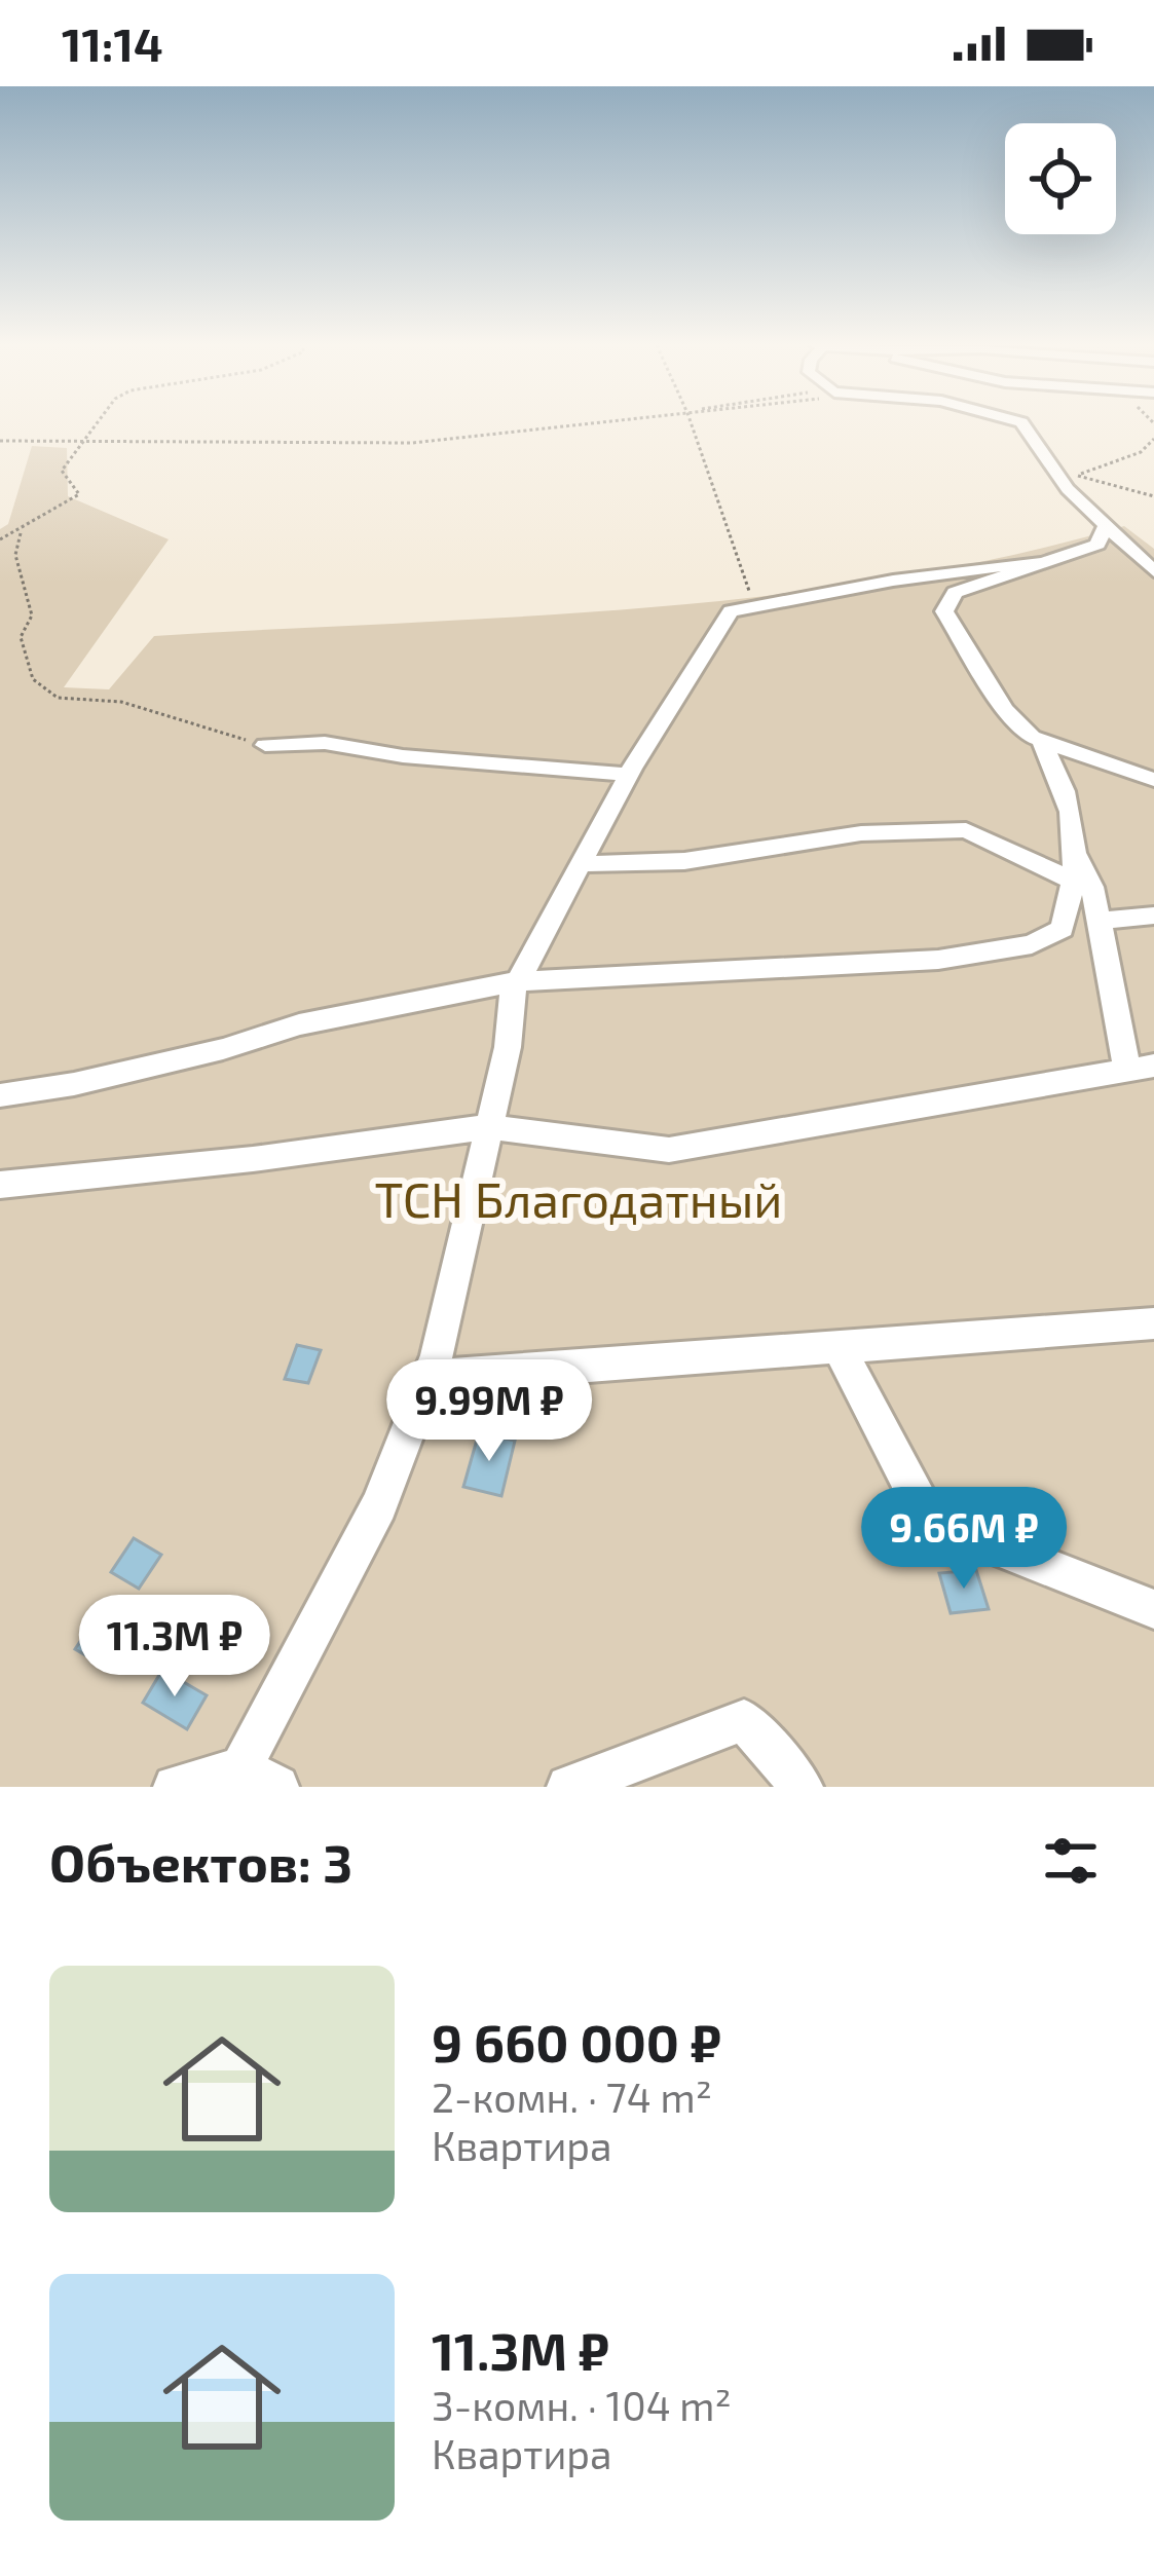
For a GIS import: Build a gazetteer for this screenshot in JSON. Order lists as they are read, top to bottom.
{
  "parks": ["ТСН Благодатный"],
  "page": {
    "status": "11:14",
    "price": ["9.99M ₽", "9.66M ₽", "11.3M ₽"],
    "heading": "Объектов: 3",
    "list": [
      {
        "name": "9 660 000 ₽",
        "note": "2-комн. · 74 m² · Квартира"
      },
      {
        "name": "11.3M ₽",
        "note": "3-комн. · 104 m² · Квартира"
      }
    ]
  }
}
